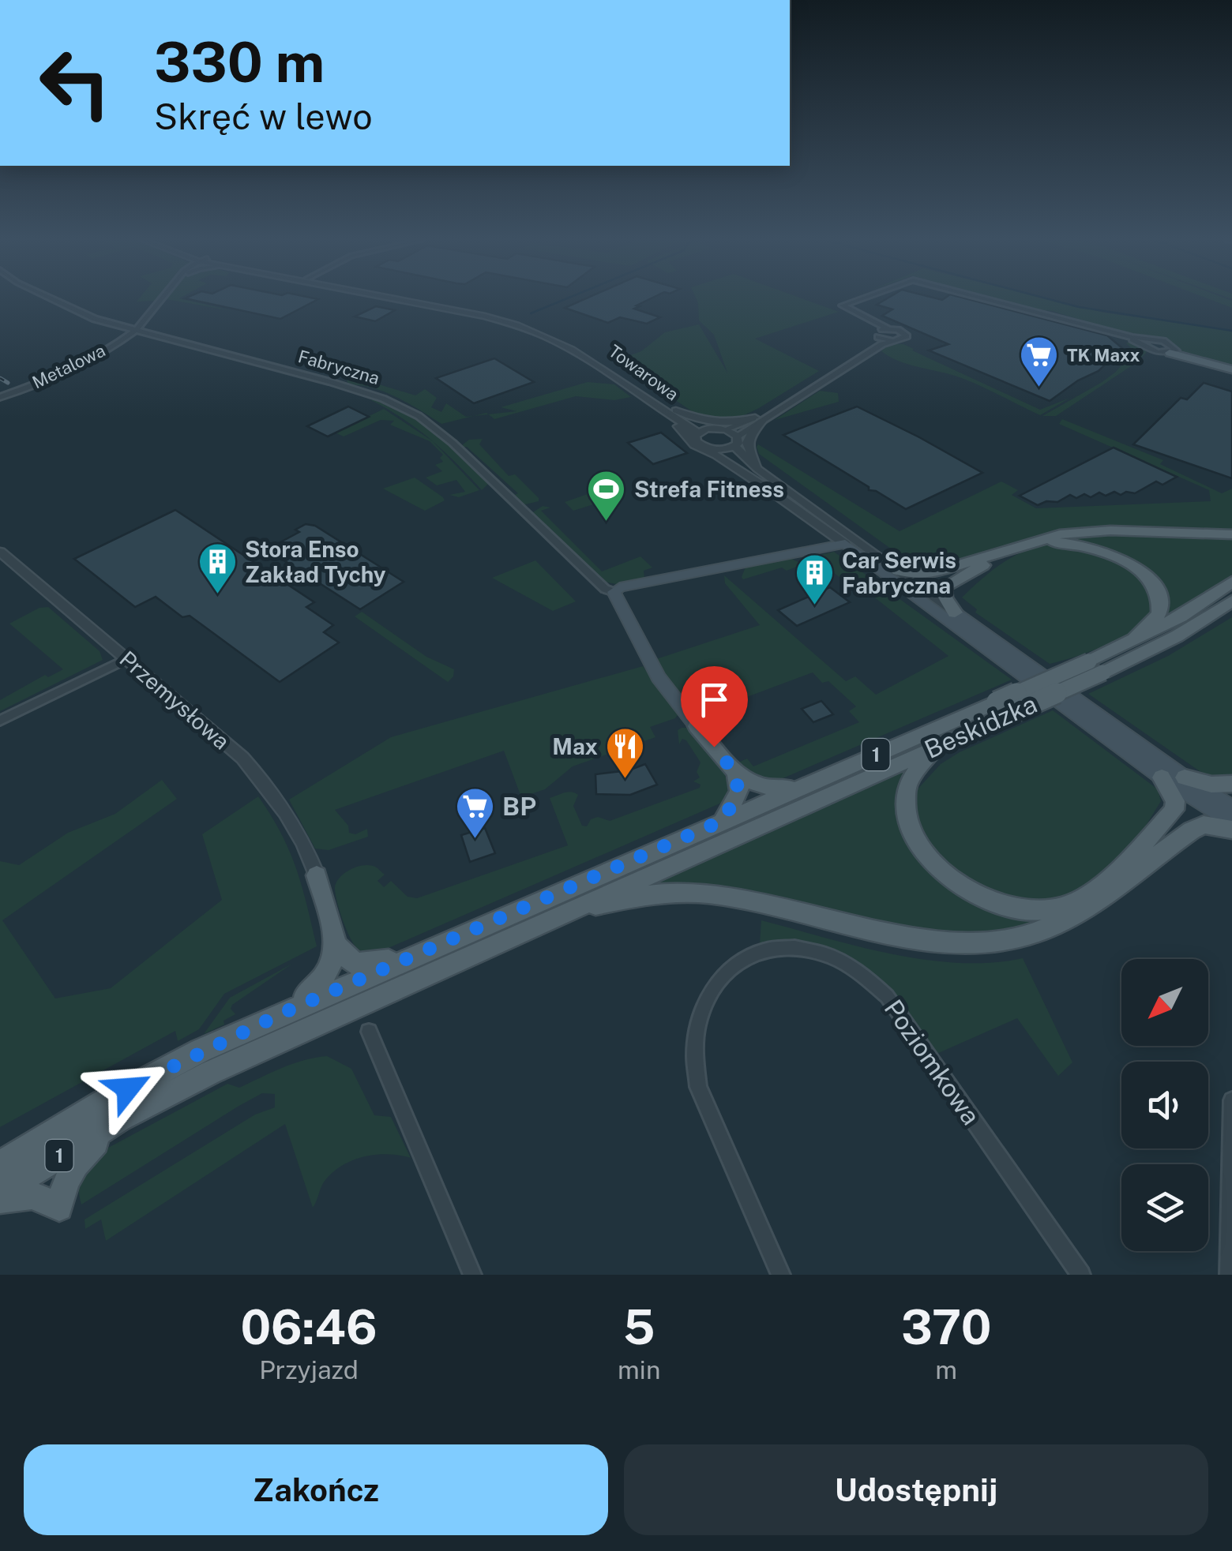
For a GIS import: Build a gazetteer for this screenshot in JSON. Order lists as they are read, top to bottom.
{
  "streets": {
    "main road": ["Fabryczna", "Beskidzka", "1"],
    "street": [
      "Metalowa",
      "Towarowa",
      "Przemysłowa",
      "Poziomkowa"
    ]
  },
  "crossings": [
    ["Metalowa", "Fabryczna"]
  ],
  "places": {
    "supermarket": ["TK Maxx", "BP"],
    "sports": ["Strefa Fitness"],
    "building": ["Stora Enso Zakład Tychy", "Car Serwis Fabryczna"],
    "restaurant": ["Max"]
  },
  "north": "bottom left",
  "page": {
    "turn": ["330 m", "Skręć w lewo"],
    "eta": [
      "06:46",
      "Przyjazd",
      "5",
      "min",
      "370",
      "m"
    ],
    "buttons": ["Zakończ", "Udostępnij"]
  }
}
